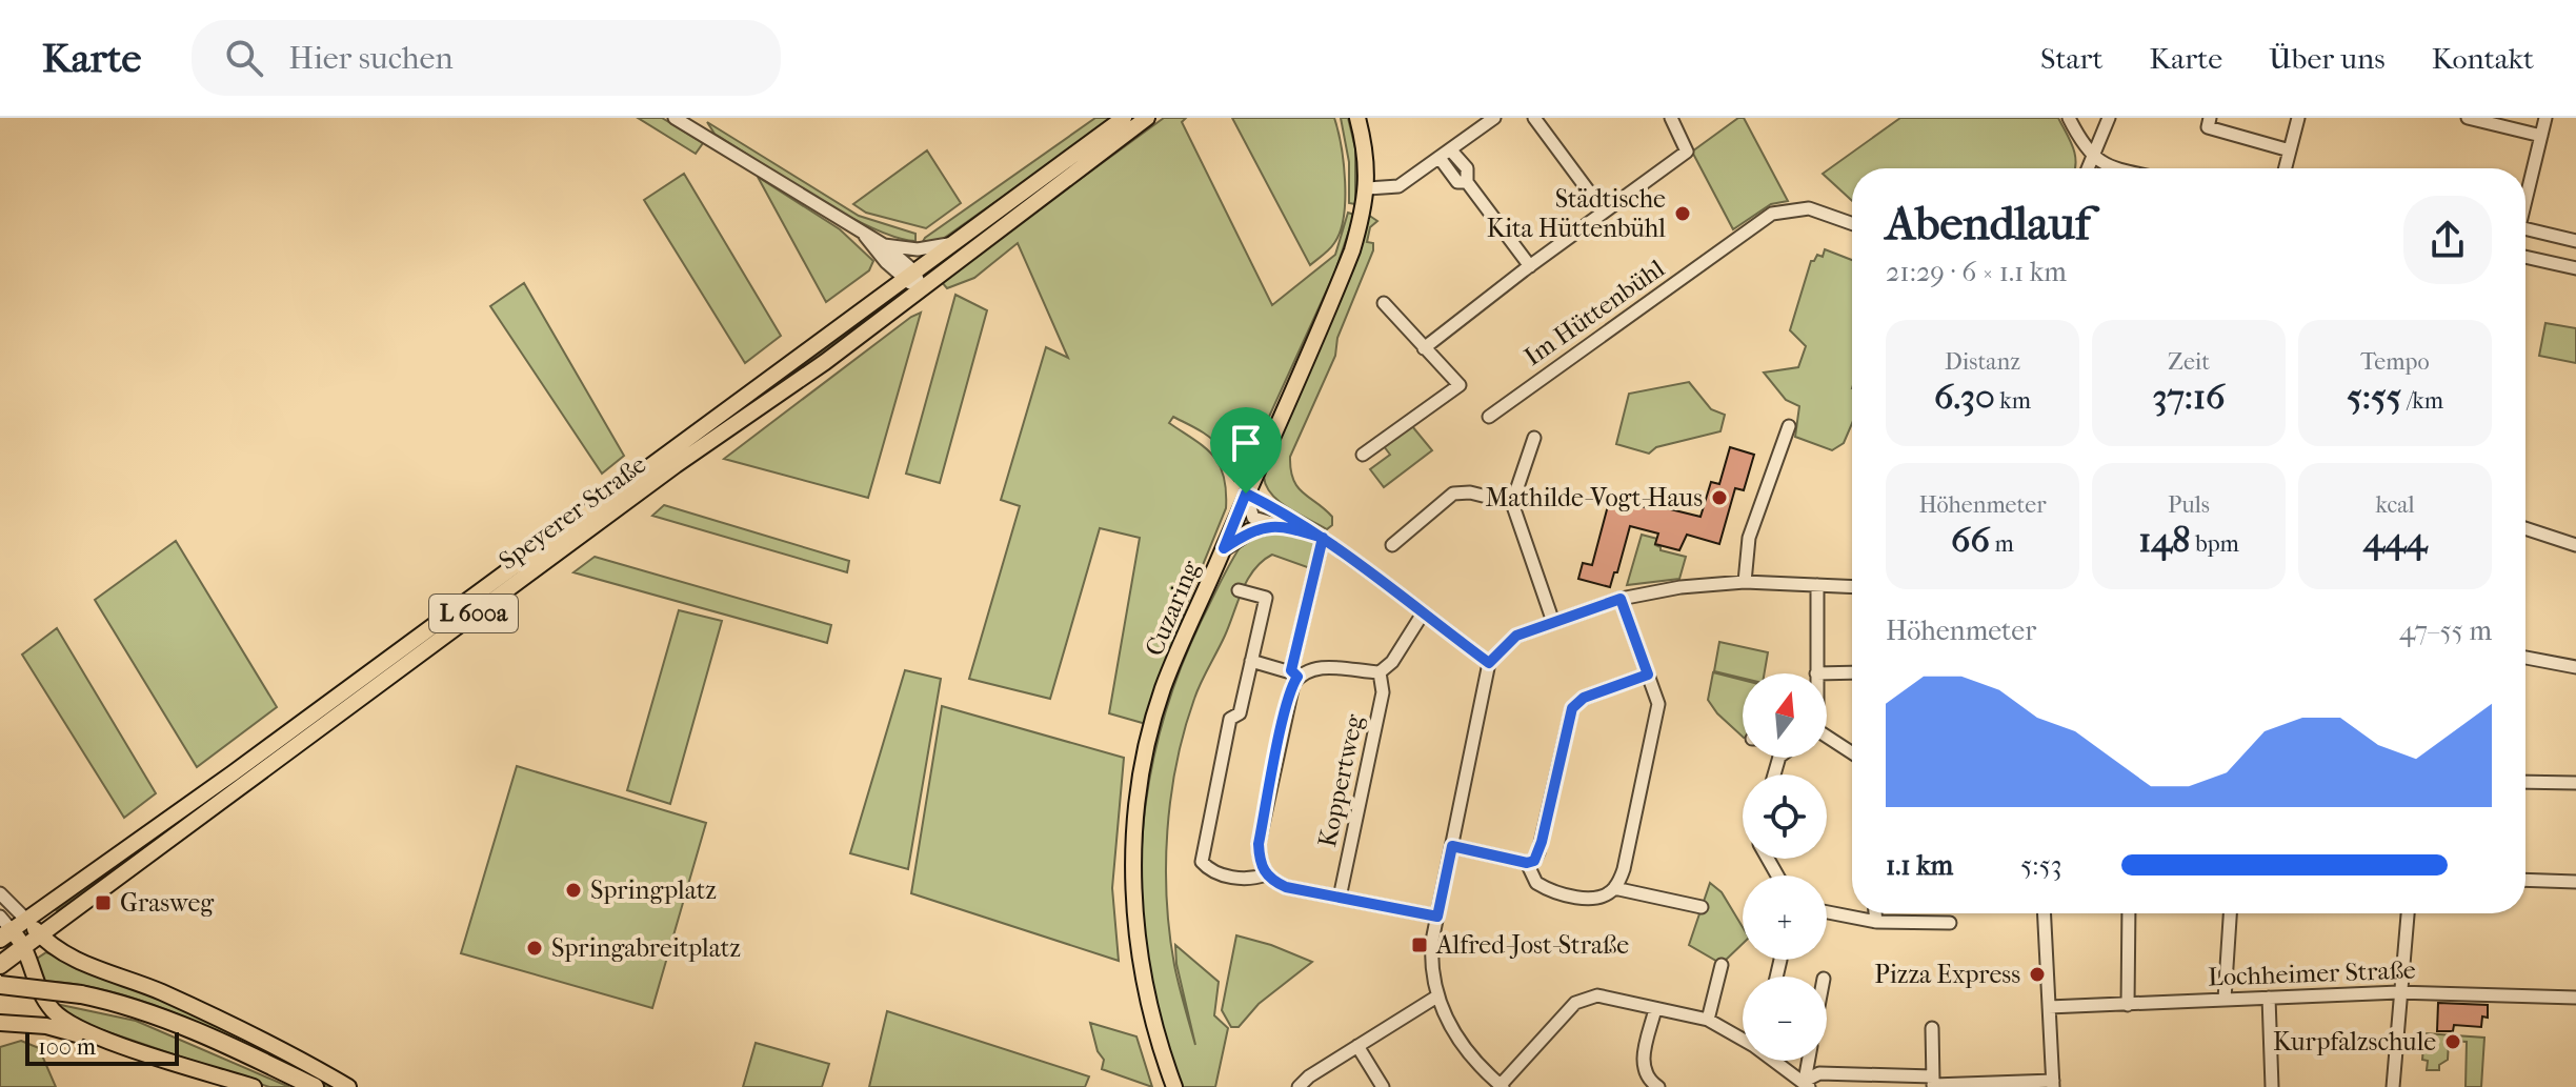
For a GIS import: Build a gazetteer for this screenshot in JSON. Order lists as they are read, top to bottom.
{
  "streets": {
    "highway": ["L 600a"],
    "main road": ["Speyerer Straße", "Cuzaring"],
    "street": ["Im Hüttenbühl", "Koppertweg", "Lochheimer Straße"]
  },
  "crossings": [
    ["Speyerer Straße", "L 600a"]
  ],
  "places": {
    "other": [
      "Städtische Kita Hüttenbühl",
      "Mathilde-Vogt-Haus",
      "Springplatz",
      "Springabreitplatz",
      "Pizza Express",
      "Kurpfalzschule"
    ],
    "transit": ["Grasweg", "Alfred-Jost-Straße"]
  },
  "scale_bar": "100 m",
  "north": "top",
  "page": {
    "header": "Karte",
    "search": "Hier suchen",
    "nav": [
      "Start",
      "Karte",
      "Über uns",
      "Kontakt"
    ],
    "heading": ["Abendlauf", "21:29 · 6 × 1.1 km"],
    "stats": [
      ["Distanz", "6.30 km"],
      ["Zeit", "37:16"],
      ["Tempo", "5:55 /km"],
      ["Höhenmeter", "66 m"],
      ["Puls", "148 bpm"],
      ["kcal", "444"]
    ],
    "chart": ["Höhenmeter", "47–55 m"],
    "map_buttons": ["+", "−"],
    "list": [
      {
        "name": "1.1 km",
        "note": "5:53"
      }
    ],
    "scale": "100 m"
  }
}
